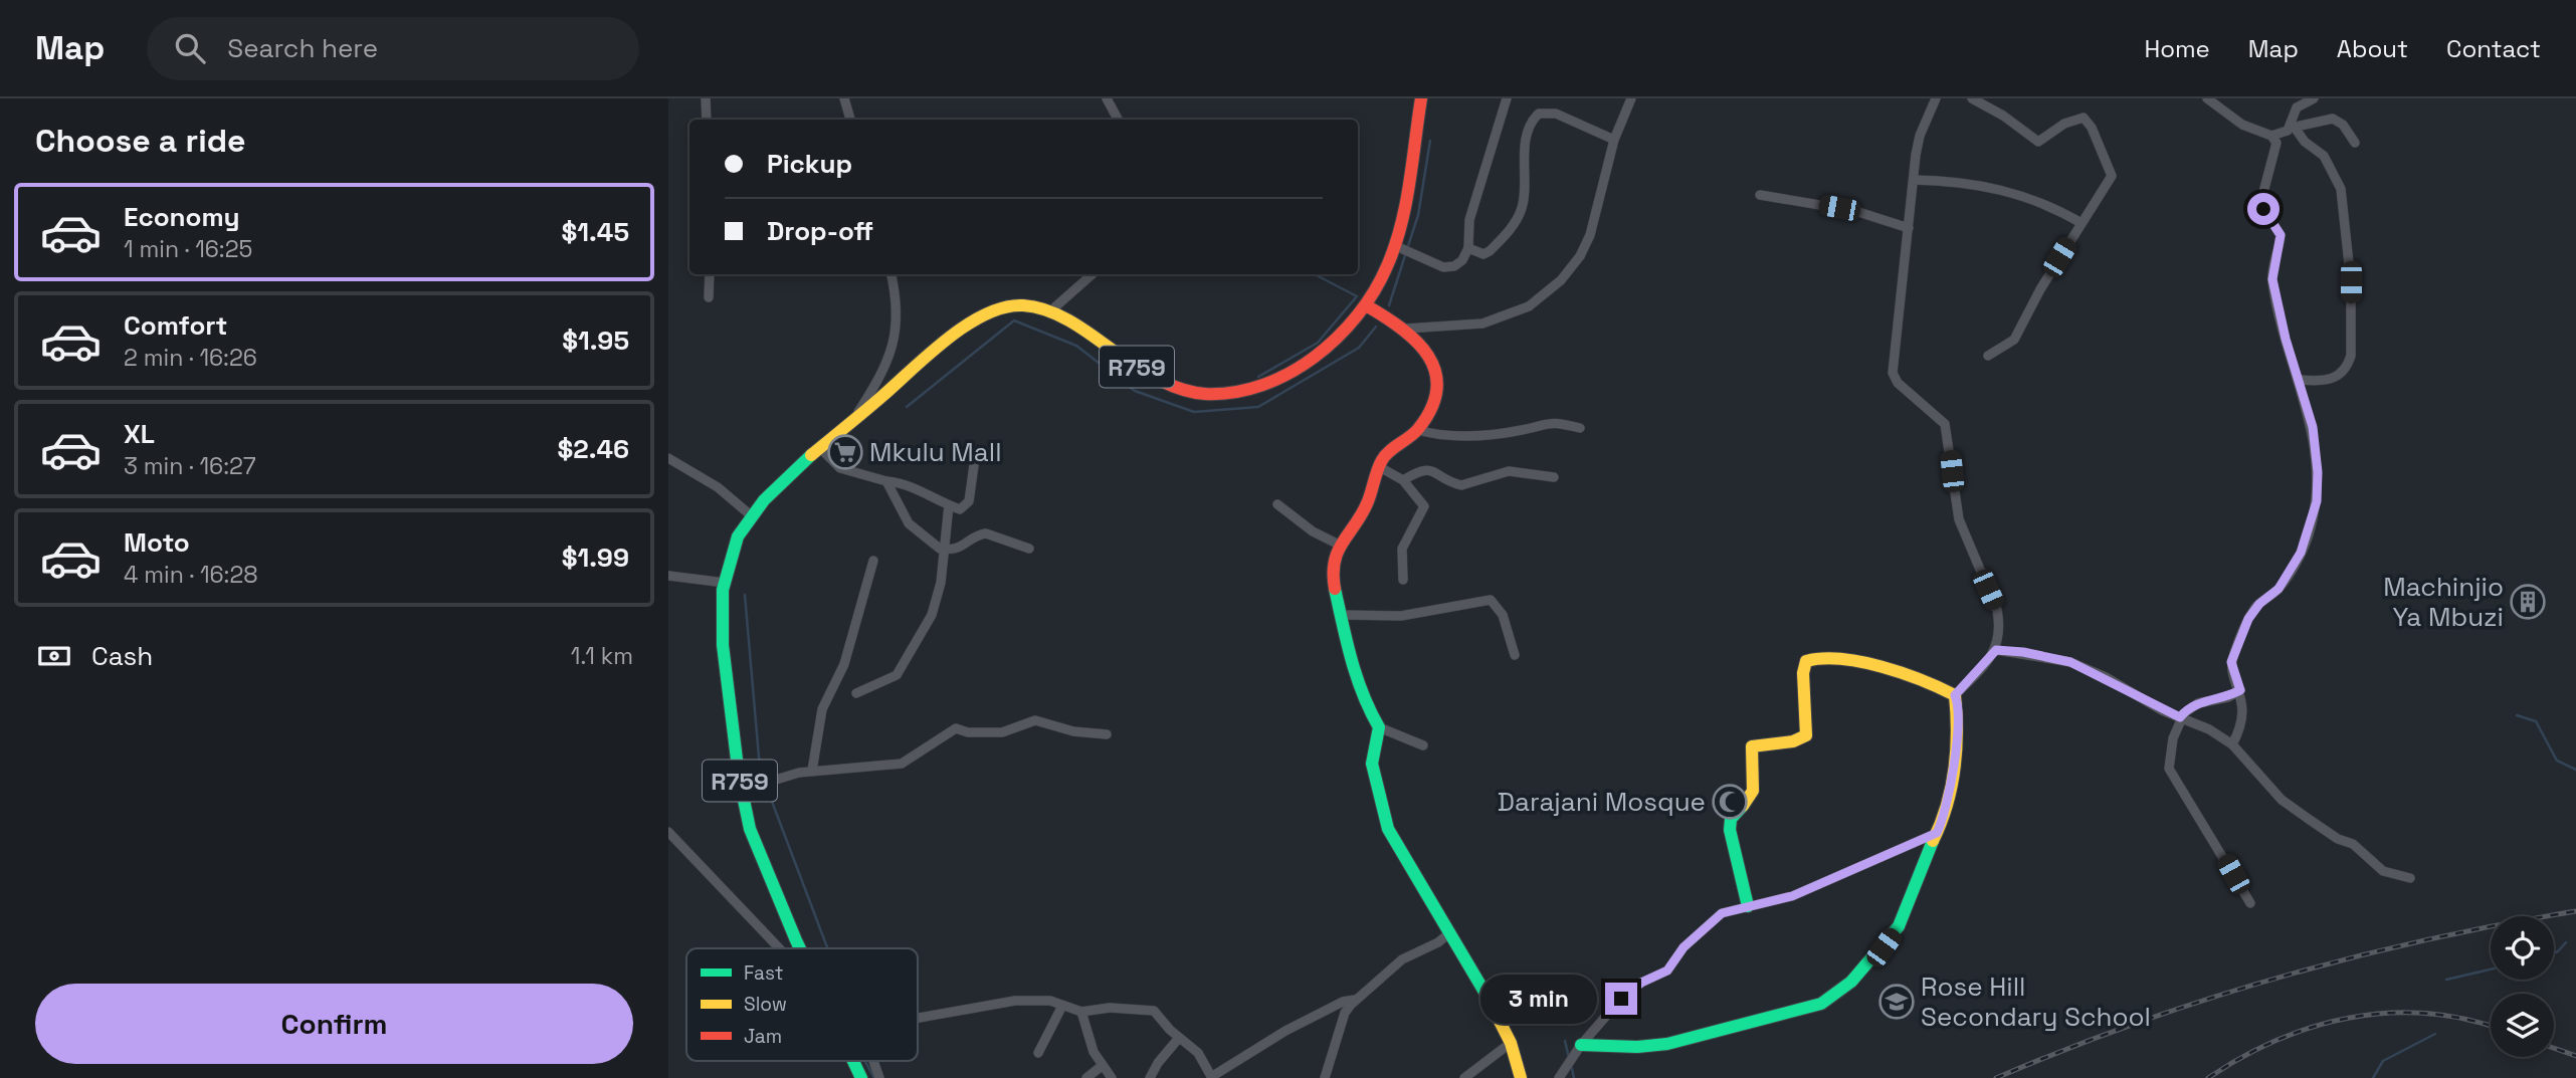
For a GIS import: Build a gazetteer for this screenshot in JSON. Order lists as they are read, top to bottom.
{
  "streets": {
    "street": ["R759"]
  },
  "places": {
    "supermarket": ["Mkulu Mall"],
    "building": ["Machinjio Ya Mbuzi"],
    "mosque": ["Darajani Mosque"],
    "school or university": ["Rose Hill Secondary School"]
  },
  "legend": ["Fast", "Slow", "Jam"],
  "page": {
    "header": "Map",
    "search": "Search here",
    "nav": [
      "Home",
      "Map",
      "About",
      "Contact"
    ],
    "heading": "Choose a ride",
    "banner": ["Pickup", "Drop-off"],
    "list": [
      {
        "name": "Economy",
        "note": "1 min · 16:25",
        "value": "$1.45"
      },
      {
        "name": "Comfort",
        "note": "2 min · 16:26",
        "value": "$1.95"
      },
      {
        "name": "XL",
        "note": "3 min · 16:27",
        "value": "$2.46"
      },
      {
        "name": "Moto",
        "note": "4 min · 16:28",
        "value": "$1.99"
      }
    ],
    "pay": ["Cash", "1.1 km"],
    "buttons": "Confirm",
    "bubble": "3 min"
  }
}
